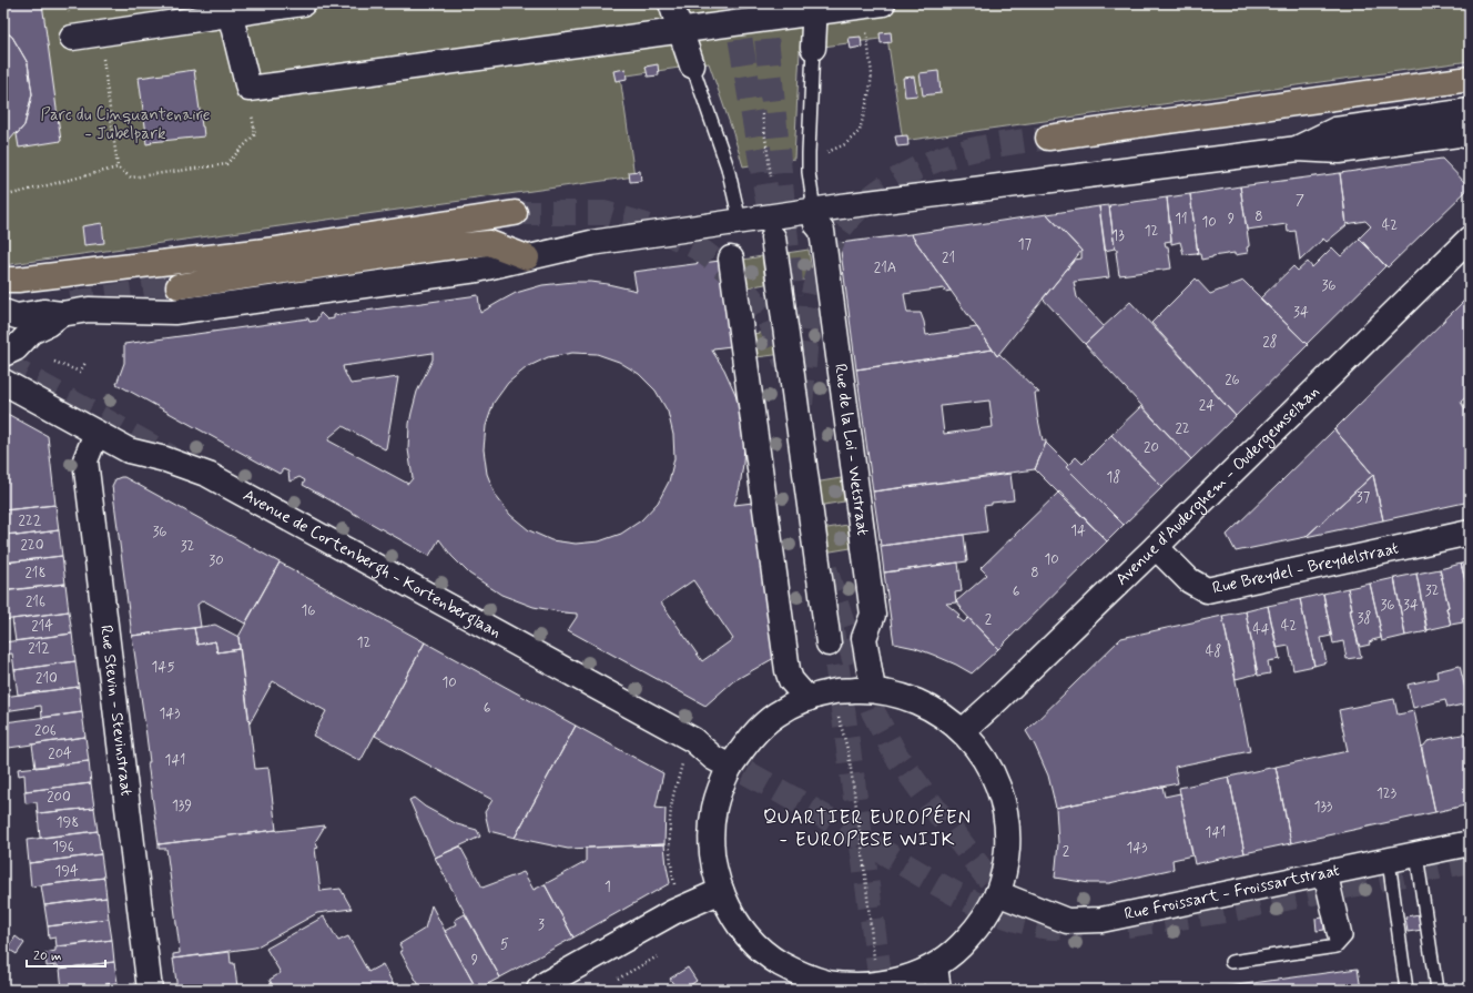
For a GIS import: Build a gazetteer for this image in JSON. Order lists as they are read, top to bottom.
{
  "streets": {
    "street": [
      "Rue de la Loi - Wetstraat",
      "Avenue d'Auderghem - Oudergemselaan",
      "Avenue de Cortenbergh - Kortenberglaan",
      "Rue Breydel - Breydelstraat",
      "Rue Stevin - Stevinstraat",
      "Rue Froissart - Froissartstraat"
    ]
  },
  "crossings": [
    ["Avenue d'Auderghem - Oudergemselaan", "Rue Breydel - Breydelstraat"],
    ["Avenue de Cortenbergh - Kortenberglaan", "Rue Stevin - Stevinstraat"]
  ],
  "districts": ["QUARTIER EUROPÉEN - EUROPESE WIJK"],
  "parks": ["Parc du Cinquantenaire - Jubelpark"],
  "house_numbers": [
    "7",
    "8",
    "11",
    "9",
    "10",
    "42",
    "12",
    "13",
    "17",
    "21",
    "21A",
    "36",
    "34",
    "28",
    "26",
    "24",
    "22",
    "20",
    "18",
    "37",
    "222",
    "14",
    "36",
    "220",
    "32",
    "10",
    "30",
    "218",
    "8",
    "32",
    "6",
    "216",
    "36",
    "34",
    "16",
    "38",
    "2",
    "214",
    "42",
    "44",
    "12",
    "212",
    "48",
    "145",
    "210",
    "10",
    "6",
    "143",
    "206",
    "204",
    "141",
    "123",
    "200",
    "139",
    "133",
    "198",
    "141",
    "196",
    "143",
    "2",
    "194",
    "1",
    "3",
    "5",
    "9"
  ],
  "scale_bar": "20 m"
}
